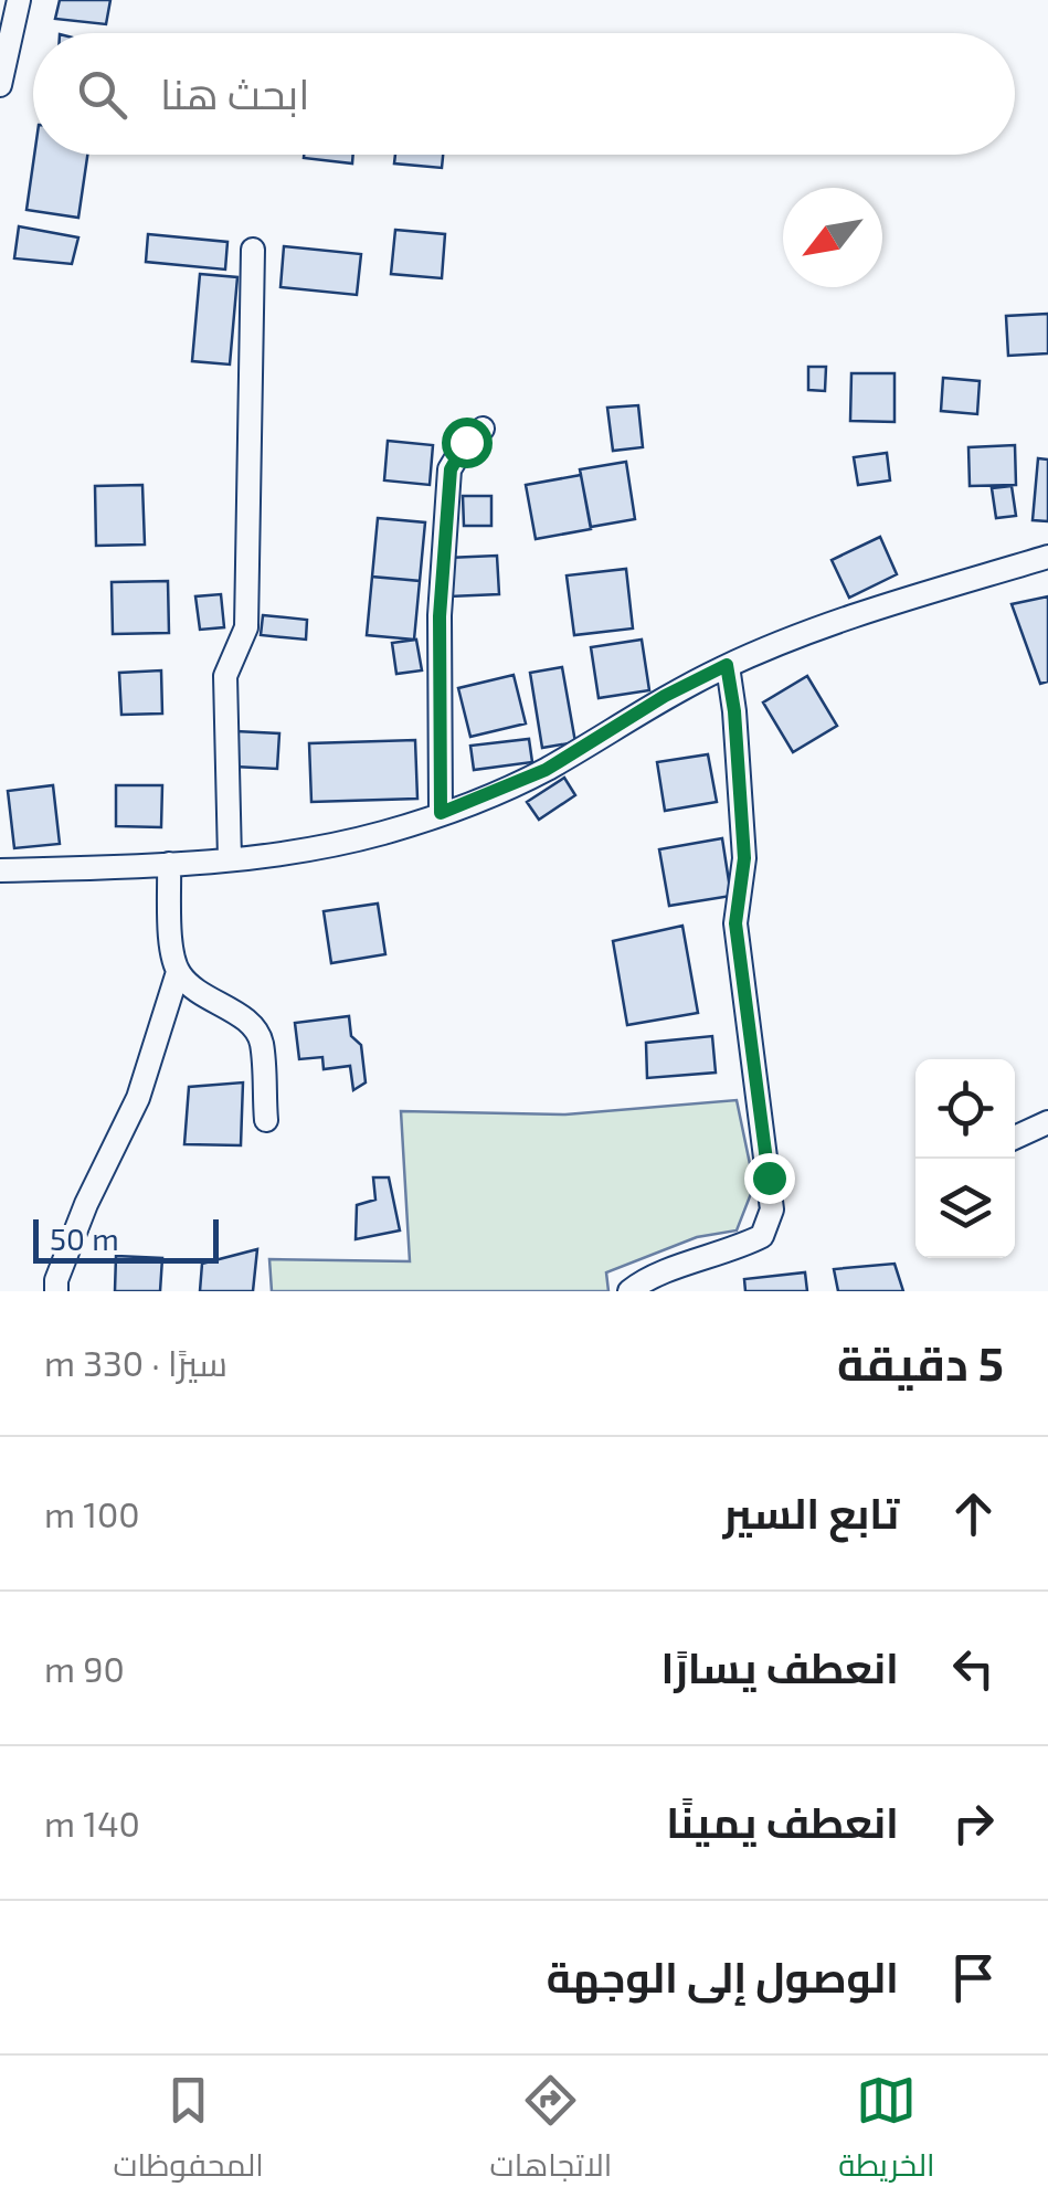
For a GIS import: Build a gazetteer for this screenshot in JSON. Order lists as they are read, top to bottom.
{
  "scale_bar": "50 m",
  "north": "bottom left",
  "page": {
    "search": "ابحث هنا",
    "scale": "50 m",
    "heading": ["5 دقيقة", "سيرًا · 330 m"],
    "list": [
      ["تابع السير", "100 m"],
      ["انعطف يسارًا", "90 m"],
      ["انعطف يمينًا", "140 m"],
      "الوصول إلى الوجهة"
    ],
    "nav": ["الخريطة", "الاتجاهات", "المحفوظات"]
  }
}
